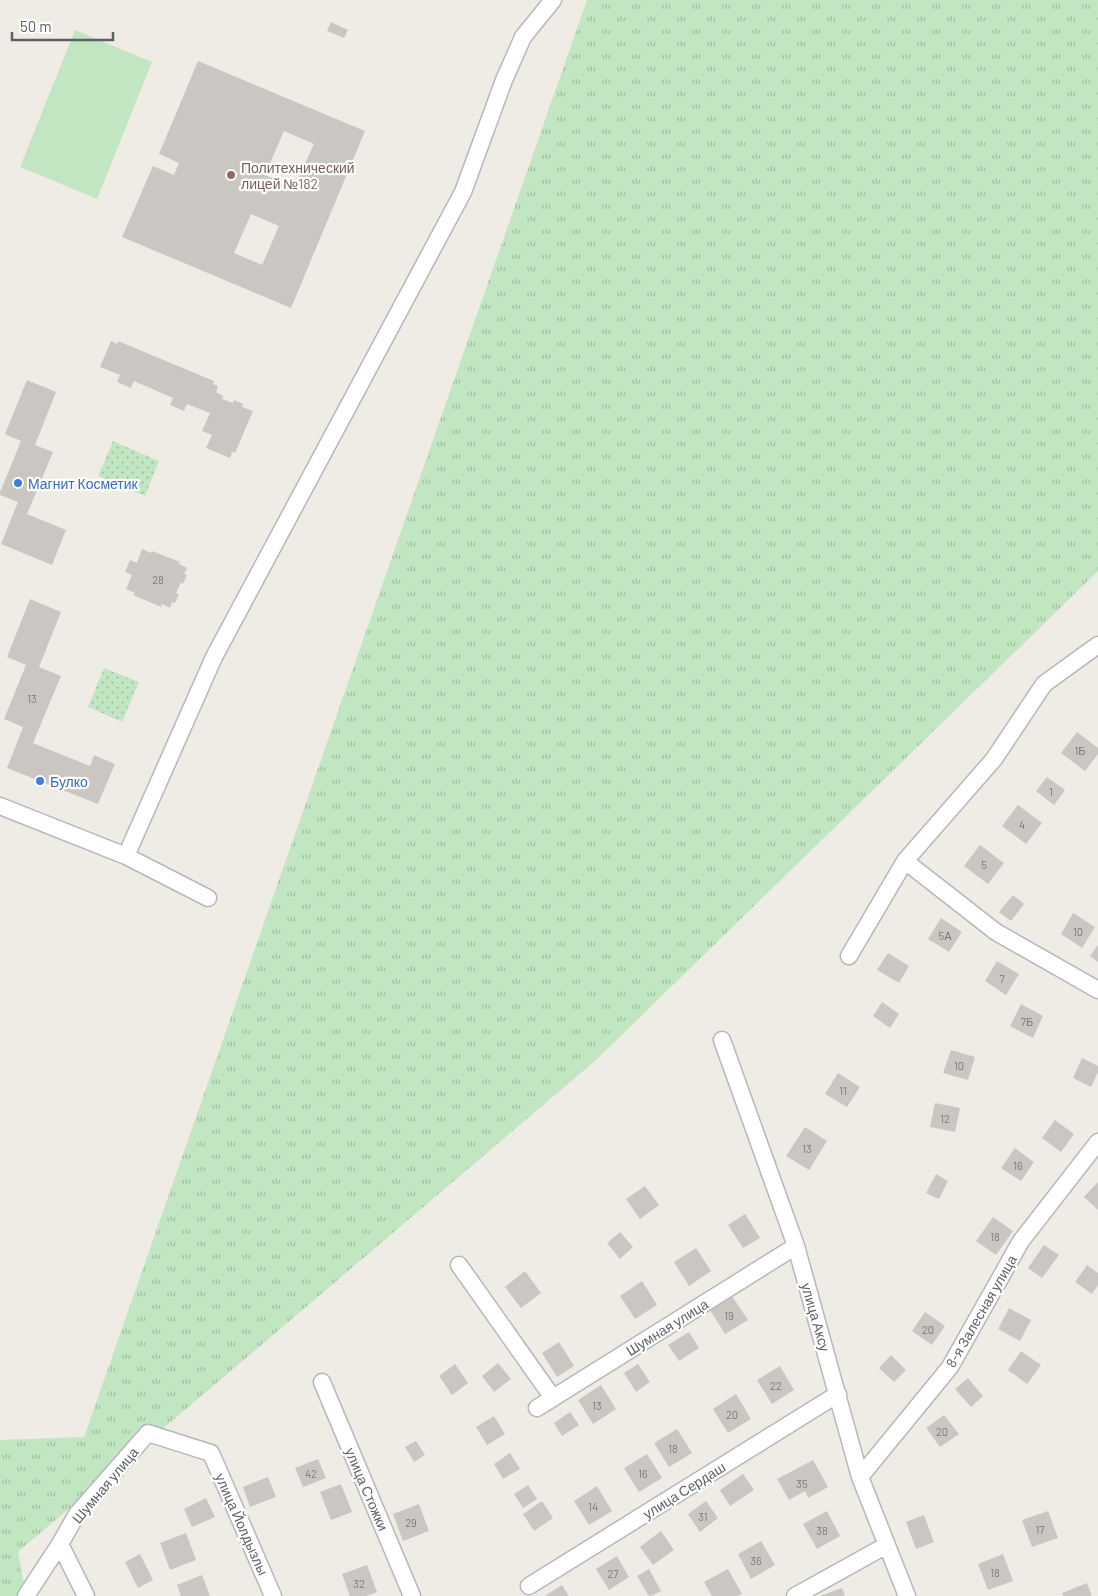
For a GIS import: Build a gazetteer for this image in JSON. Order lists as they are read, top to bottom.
{
  "streets": {
    "street": [
      "8-я Залесная улица",
      "улица Аксу",
      "Шумная улица",
      "улица Стожки",
      "улица Сердаш",
      "улица Йолдызлы"
    ]
  },
  "crossings": [
    ["8-я Залесная улица", "улица Аксу"],
    ["улица Аксу", "Шумная улица"],
    ["улица Аксу", "улица Сердаш"],
    ["Шумная улица", "улица Йолдызлы"]
  ],
  "places": ["Политехнический лицей №182", "Магнит Косметик", "Булко"],
  "house_numbers": [
    "28",
    "13",
    "1Б",
    "1",
    "4",
    "5",
    "10",
    "5А",
    "7",
    "7Б",
    "10",
    "11",
    "12",
    "13",
    "16",
    "18",
    "19",
    "20",
    "22",
    "13",
    "20",
    "20",
    "18",
    "42",
    "16",
    "35",
    "14",
    "31",
    "29",
    "17",
    "38",
    "36",
    "18",
    "27",
    "32"
  ],
  "scale_bar": "50 m"
}
